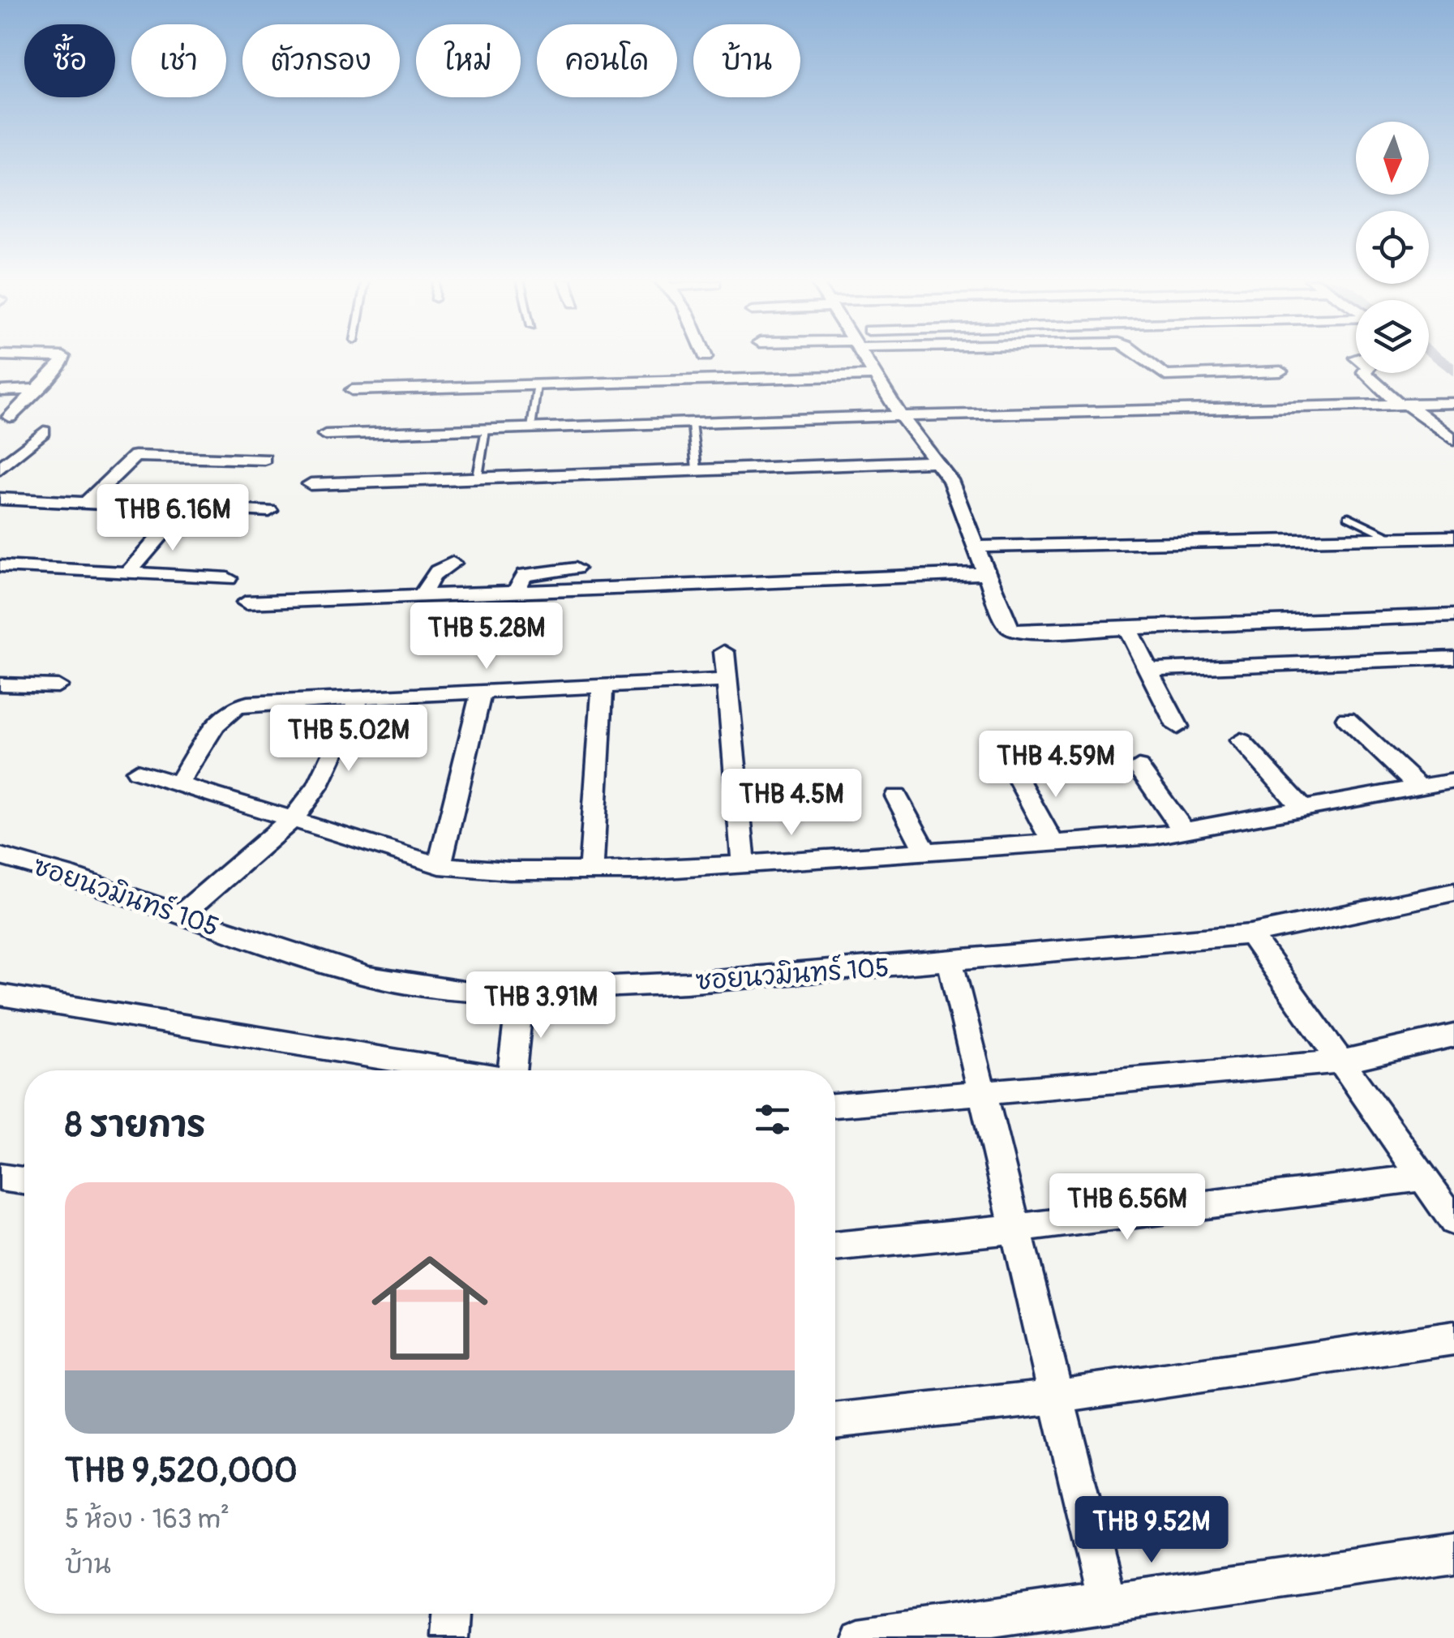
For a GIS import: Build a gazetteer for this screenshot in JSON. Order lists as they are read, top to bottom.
{
  "streets": {
    "street": ["ซอยนวมินทร์ 105"]
  },
  "north": "bottom",
  "page": {
    "chip": [
      "ซื้อ",
      "เช่า",
      "ตัวกรอง",
      "ใหม่",
      "คอนโด",
      "บ้าน"
    ],
    "price": [
      "THB 6.16M",
      "THB 5.28M",
      "THB 5.02M",
      "THB 4.59M",
      "THB 4.5M",
      "THB 3.91M",
      "THB 6.56M",
      "THB 9.52M"
    ],
    "heading": "8 รายการ",
    "list": [
      {
        "name": "THB 9,520,000",
        "note": "5 ห้อง · 163 m² · บ้าน"
      }
    ]
  }
}
